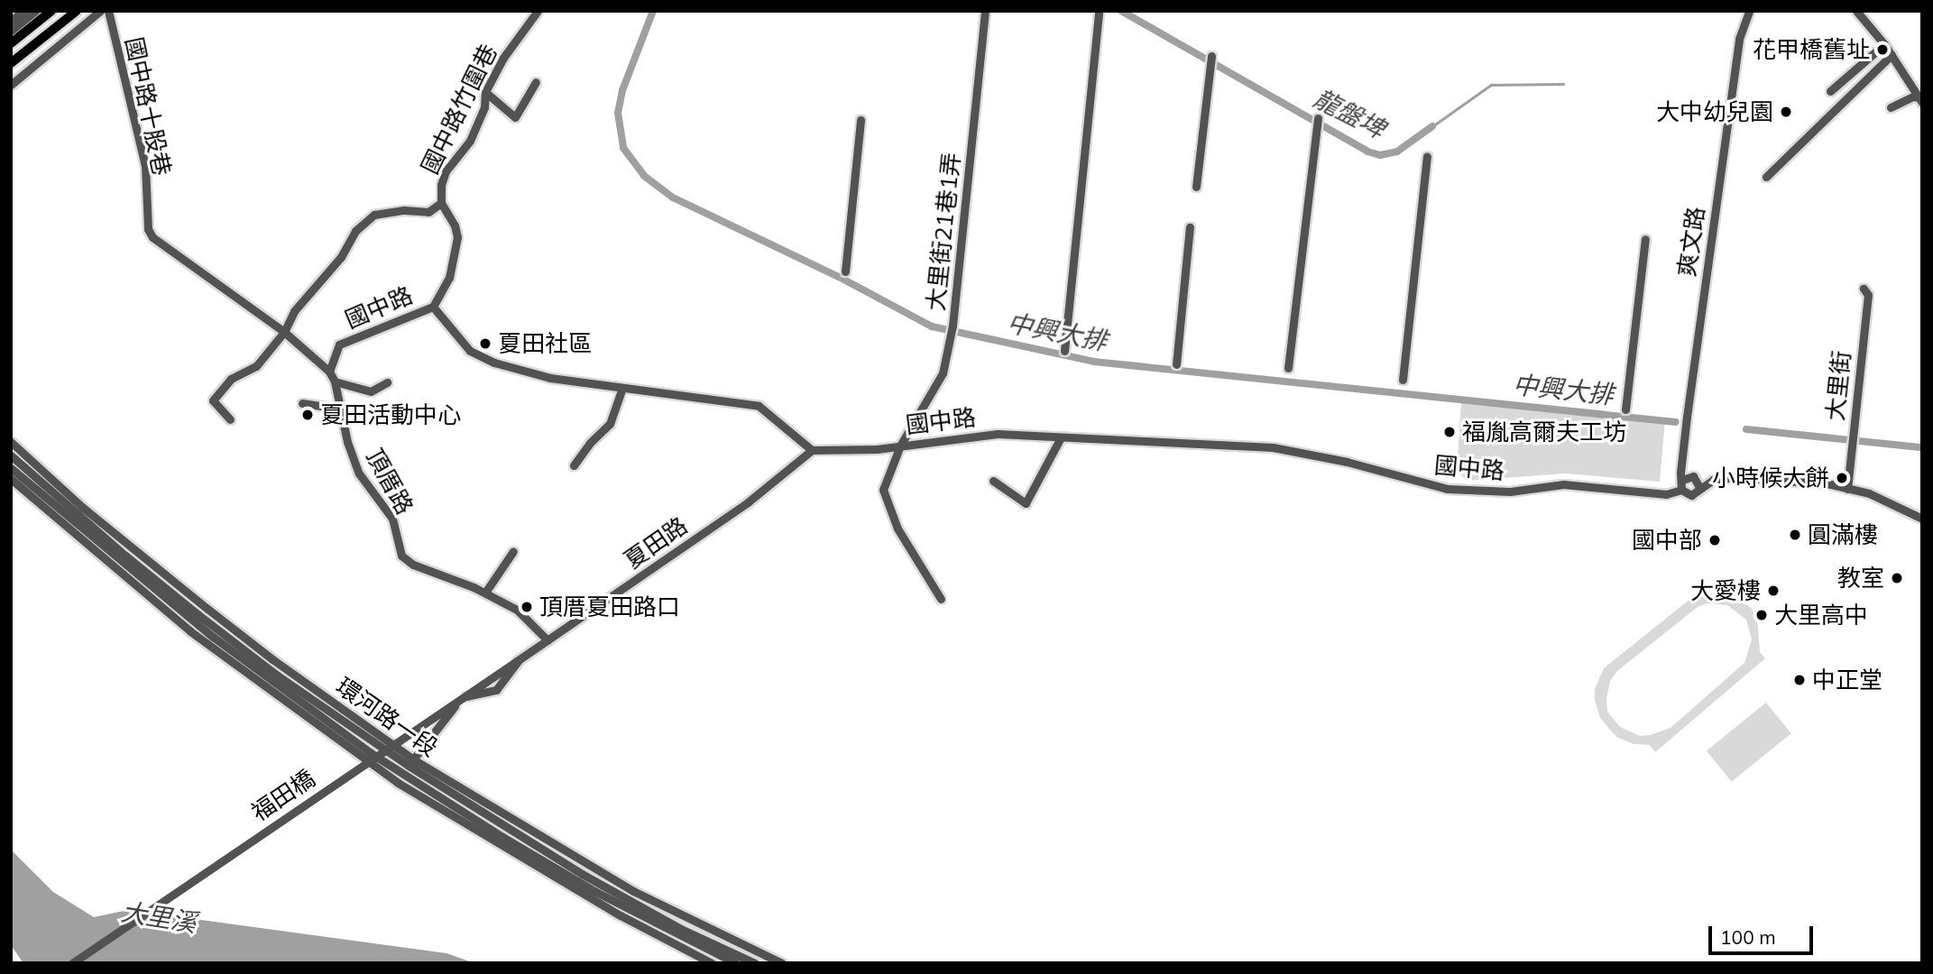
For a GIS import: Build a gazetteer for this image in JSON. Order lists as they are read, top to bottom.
{
  "streets": {
    "street": [
      "國中路十股巷",
      "國中路竹圍巷",
      "大里街21巷1弄",
      "爽文路",
      "國中路",
      "大里街",
      "頂厝路",
      "夏田路",
      "環河路一段",
      "福田橋"
    ]
  },
  "crossings": [
    ["國中路十股巷", "國中路竹圍巷"],
    ["大里街21巷1弄", "國中路"],
    ["爽文路", "國中路"],
    ["國中路", "大里街"],
    ["國中路", "頂厝路"],
    ["國中路", "夏田路"],
    ["頂厝路", "夏田路"],
    ["夏田路", "福田橋"]
  ],
  "water": ["龍盤埤", "中興大排", "大里溪"],
  "places": [
    "花甲橋舊址",
    "大中幼兒園",
    "夏田社區",
    "夏田活動中心",
    "福胤高爾夫工坊",
    "小時候大餅",
    "圓滿樓",
    "國中部",
    "教室",
    "大愛樓",
    "頂厝夏田路口",
    "大里高中",
    "中正堂"
  ],
  "scale_bar": "100 m"
}
